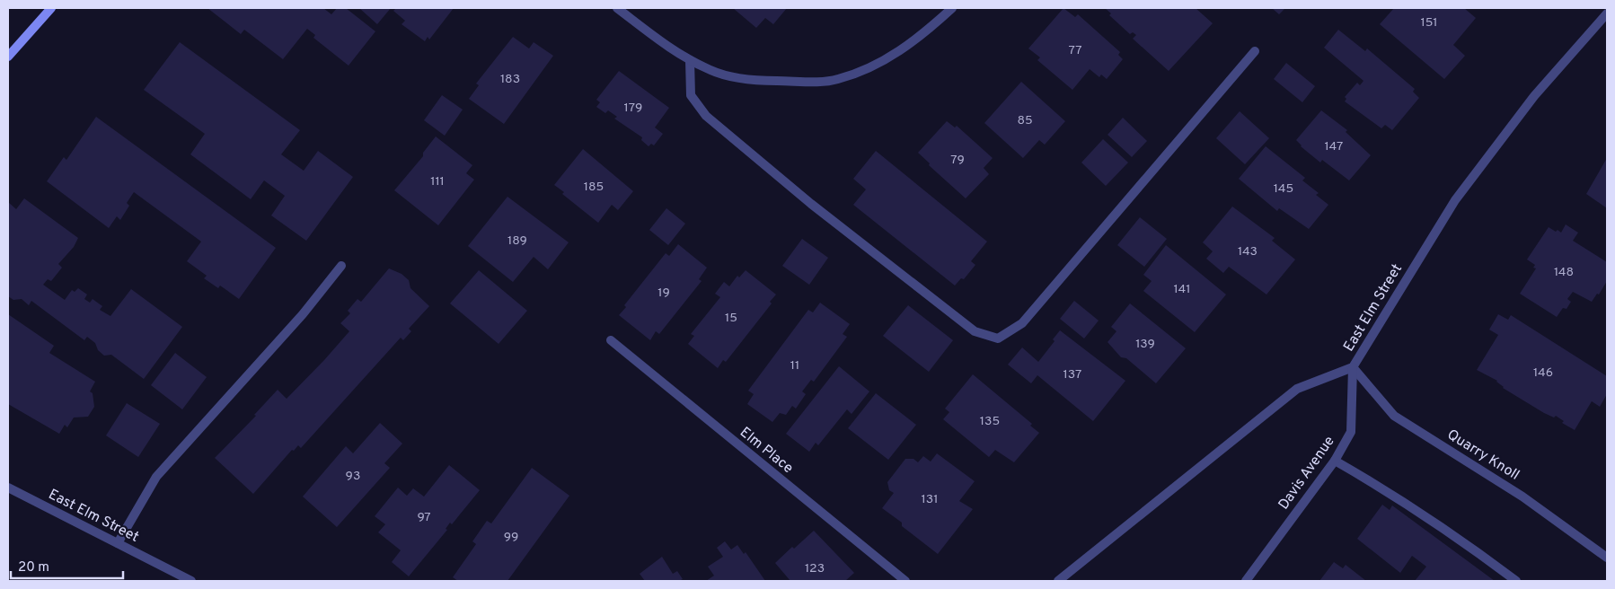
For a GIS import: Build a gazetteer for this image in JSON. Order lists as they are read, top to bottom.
{
  "streets": {
    "street": [
      "East Elm Street",
      "Elm Place",
      "Quarry Knoll",
      "Davis Avenue"
    ]
  },
  "crossings": [
    ["East Elm Street", "Quarry Knoll"],
    ["East Elm Street", "Davis Avenue"],
    ["Quarry Knoll", "Davis Avenue"]
  ],
  "house_numbers": [
    "151",
    "77",
    "183",
    "179",
    "85",
    "147",
    "79",
    "111",
    "185",
    "145",
    "189",
    "143",
    "148",
    "141",
    "19",
    "15",
    "139",
    "11",
    "146",
    "137",
    "135",
    "93",
    "131",
    "97",
    "99",
    "123"
  ],
  "scale_bar": "20 m"
}
